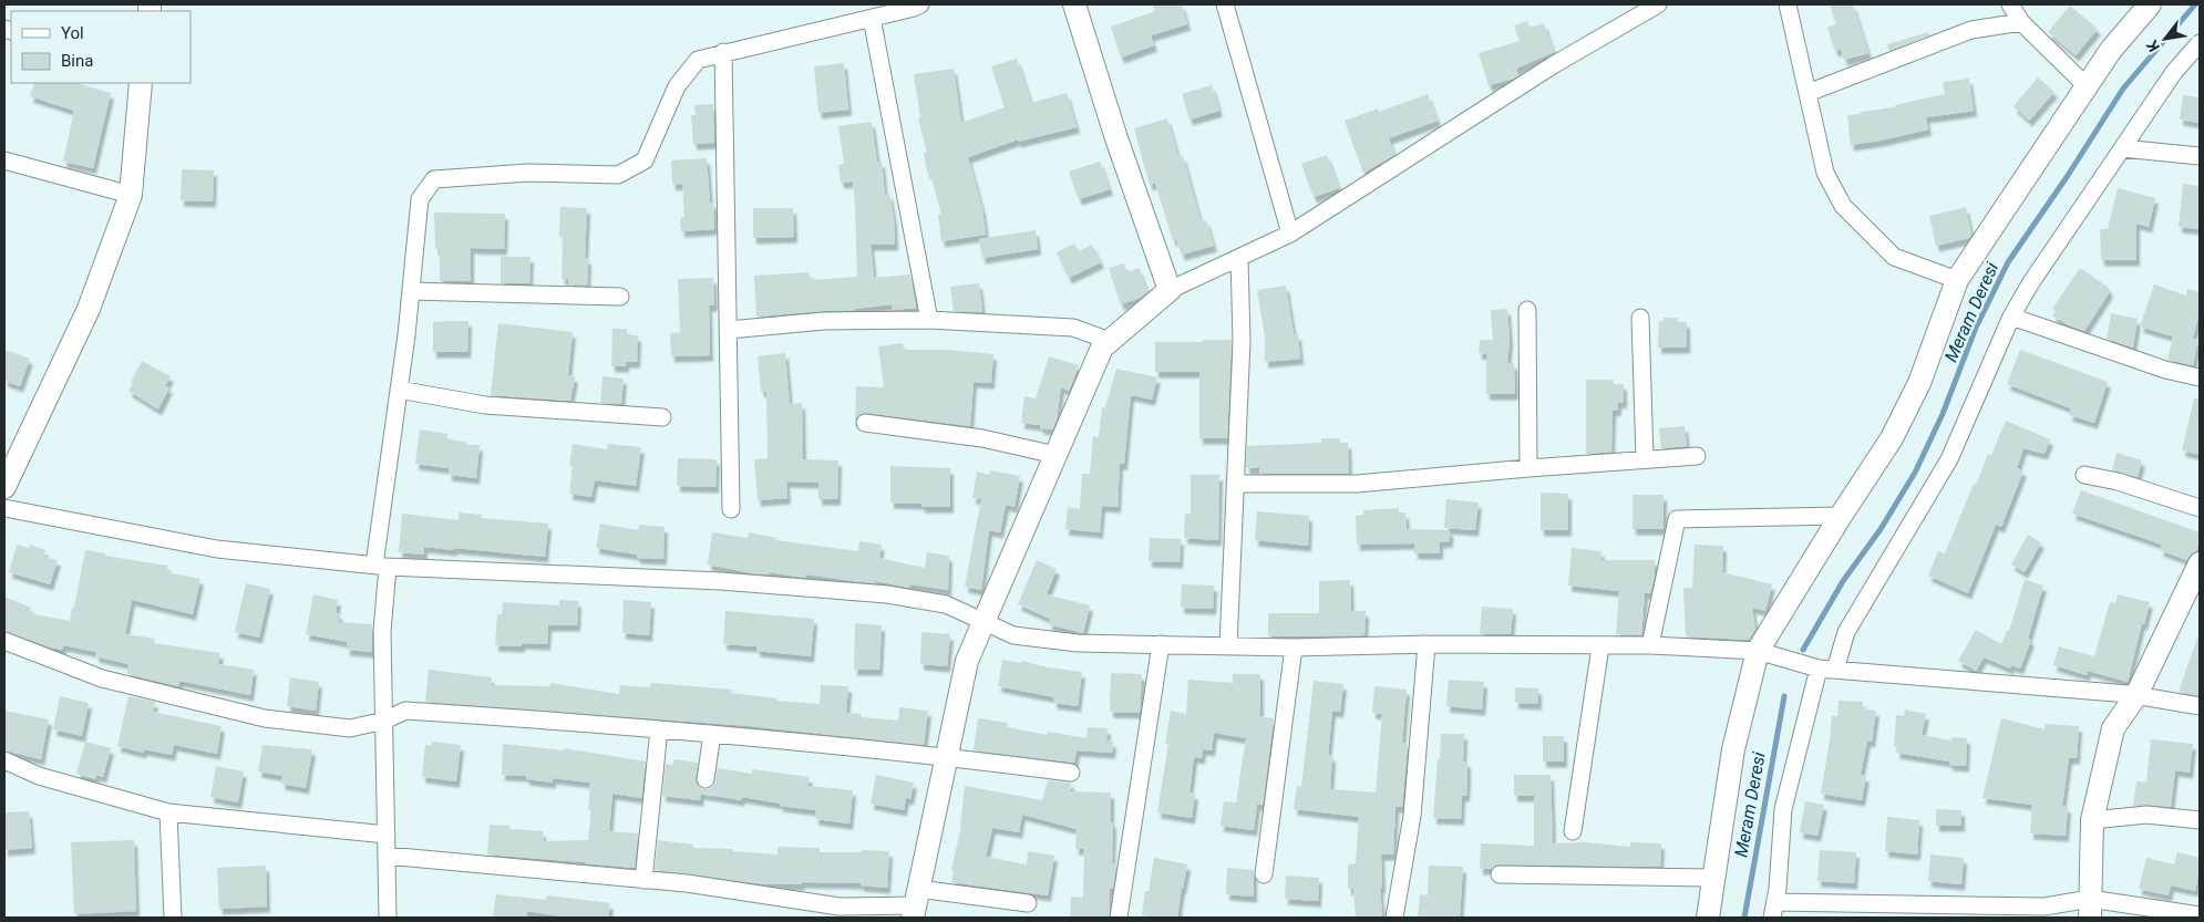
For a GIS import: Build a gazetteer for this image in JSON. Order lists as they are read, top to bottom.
{
  "water": ["Meram Deresi"],
  "legend": ["Yol", "Bina"],
  "north": "bottom left"
}
